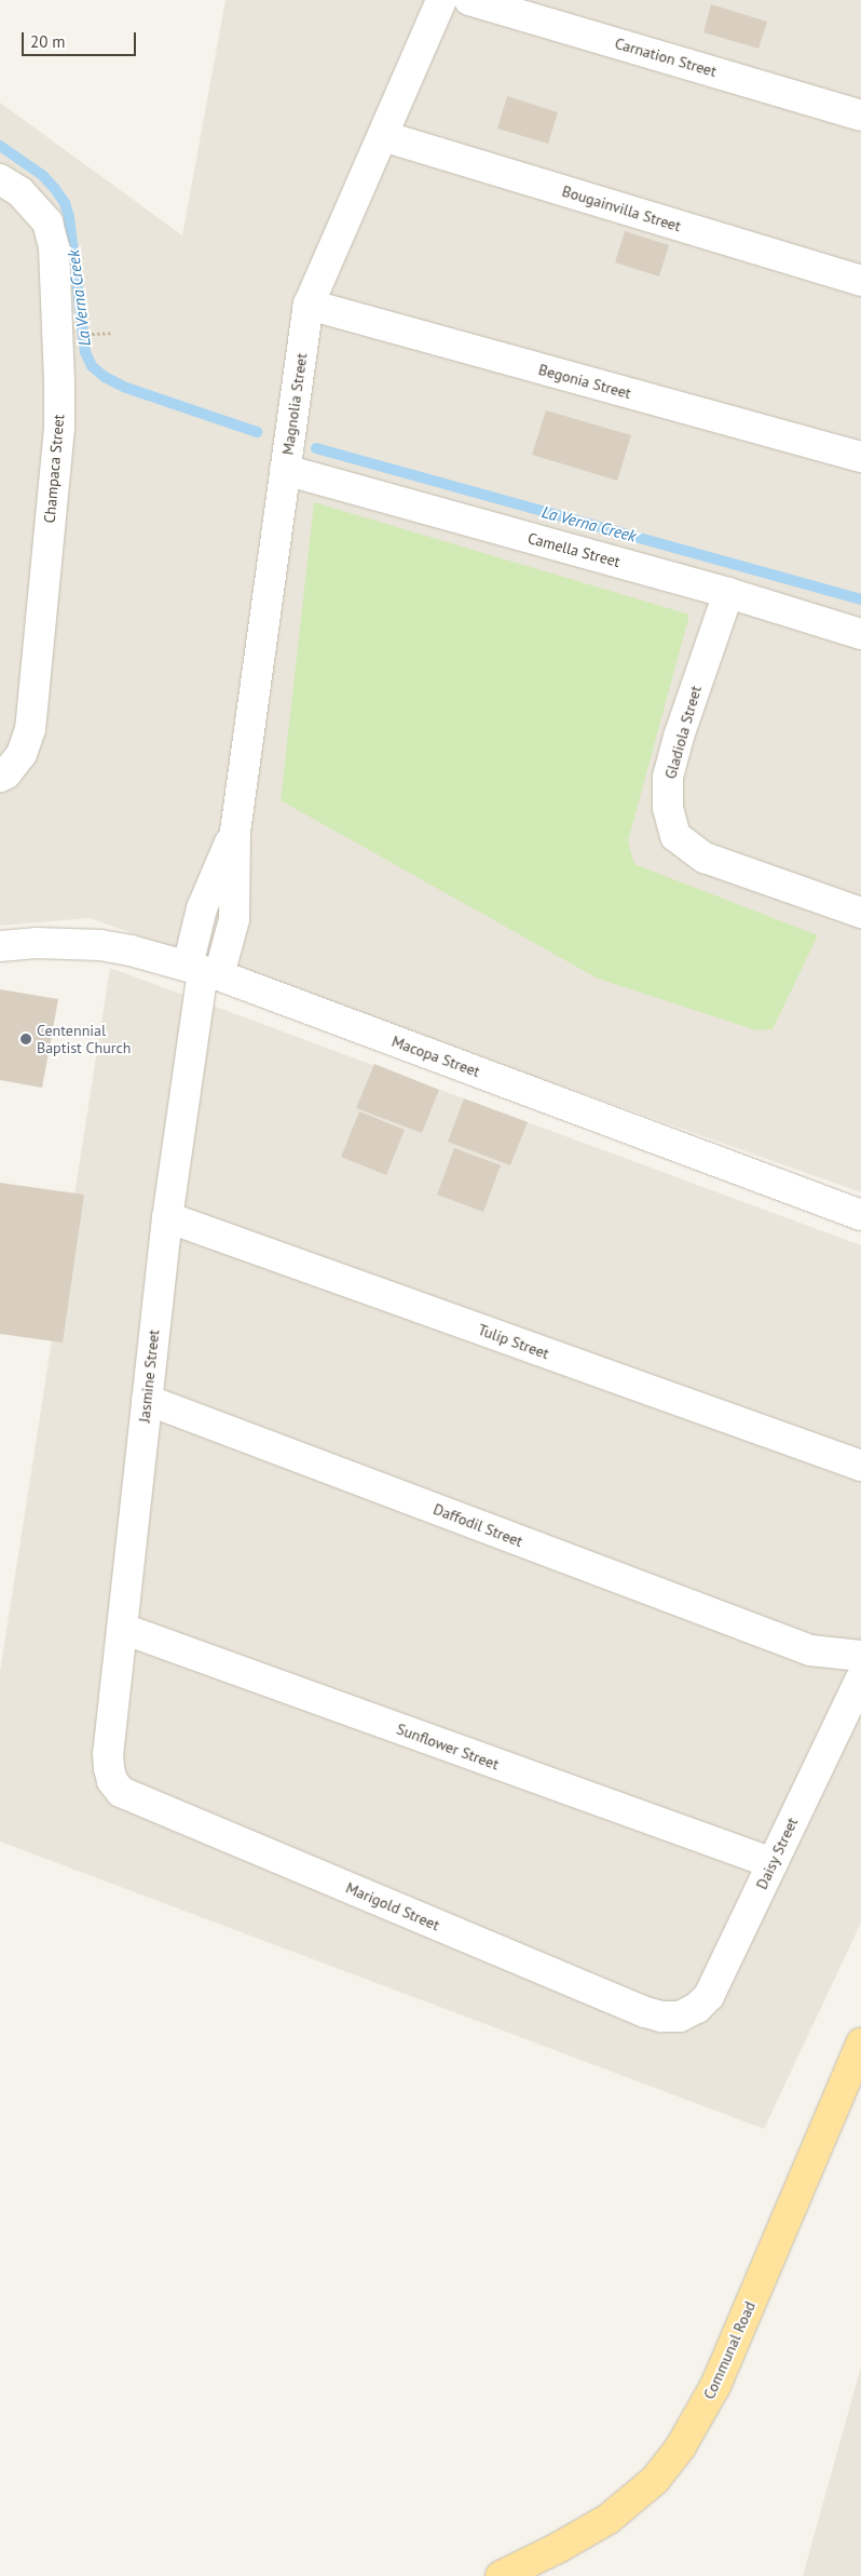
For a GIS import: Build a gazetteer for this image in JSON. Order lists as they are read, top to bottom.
{
  "streets": {
    "main road": ["Communal Road"],
    "street": [
      "Carnation Street",
      "Bougainvilla Street",
      "Begonia Street",
      "Magnolia Street",
      "Champaca Street",
      "Camella Street",
      "Gladiola Street",
      "Macopa Street",
      "Tulip Street",
      "Jasmine Street",
      "Daffodil Street",
      "Sunflower Street",
      "Daisy Street",
      "Marigold Street"
    ]
  },
  "crossings": [
    ["Bougainvilla Street", "Magnolia Street"],
    ["Begonia Street", "Magnolia Street"],
    ["Magnolia Street", "Camella Street"],
    ["Magnolia Street", "Macopa Street"],
    ["Magnolia Street", "Jasmine Street"],
    ["Camella Street", "Gladiola Street"],
    ["Macopa Street", "Jasmine Street"],
    ["Tulip Street", "Jasmine Street"],
    ["Jasmine Street", "Daffodil Street"],
    ["Jasmine Street", "Sunflower Street"],
    ["Jasmine Street", "Marigold Street"],
    ["Daffodil Street", "Daisy Street"],
    ["Sunflower Street", "Daisy Street"],
    ["Daisy Street", "Marigold Street"]
  ],
  "water": ["La Verna Creek"],
  "places": ["Centennial Baptist Church"],
  "scale_bar": "20 m"
}
